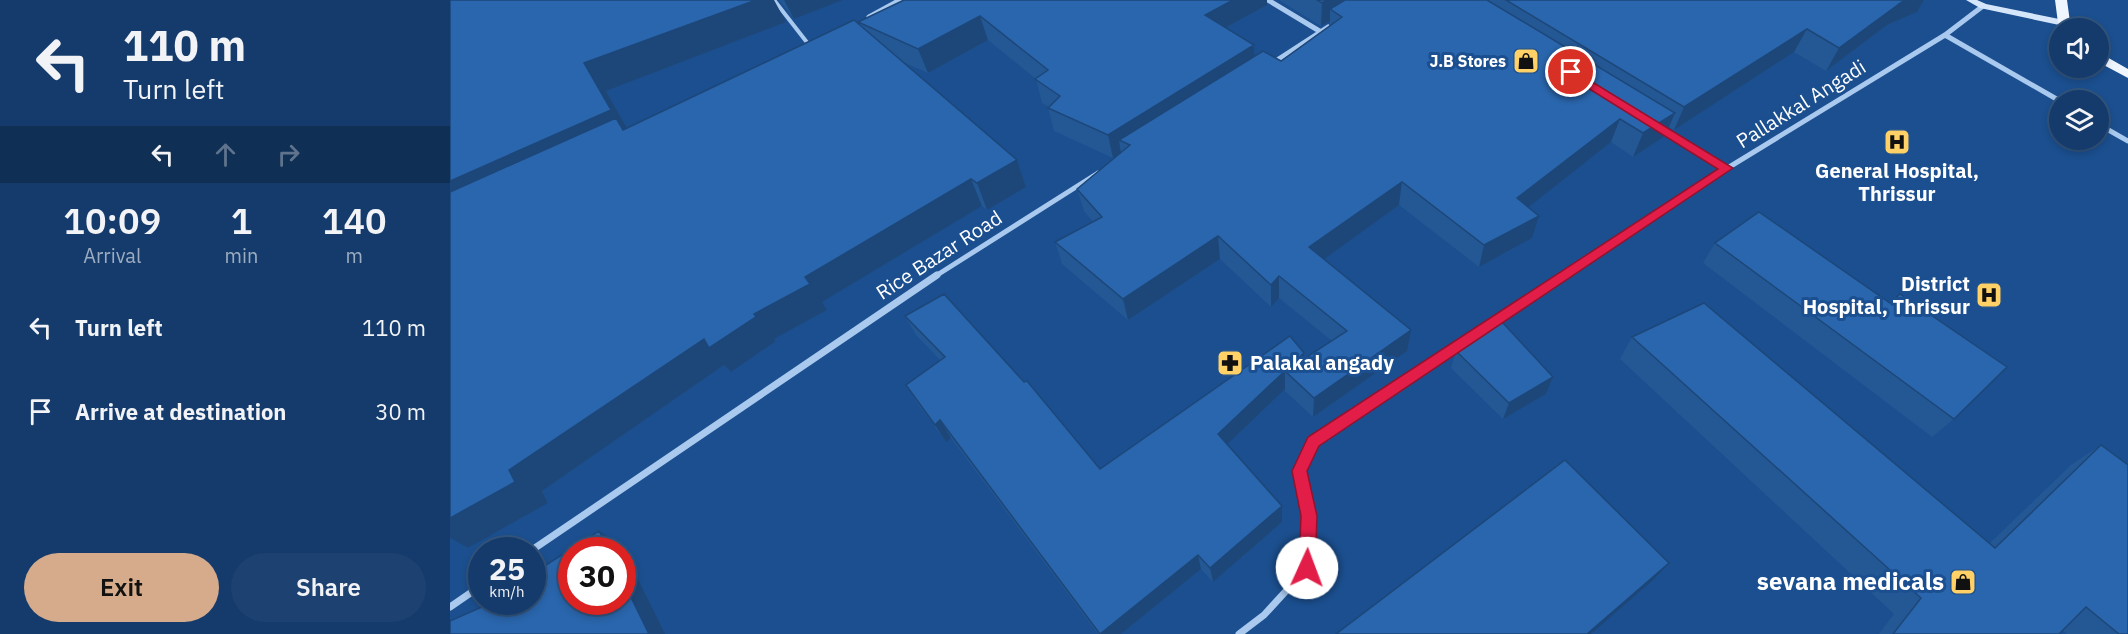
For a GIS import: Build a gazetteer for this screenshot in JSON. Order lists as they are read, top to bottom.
{
  "streets": {
    "street": ["Pallakkal Angadi", "Rice Bazar Road"]
  },
  "places": {
    "shop": ["J.B Stores", "sevana medicals"],
    "hospital": ["General Hospital, Thrissur", "District Hospital, Thrissur"],
    "pharmacy": ["Palakal angady"]
  },
  "page": {
    "turn": ["110 m", "Turn left"],
    "eta": [
      "10:09",
      "Arrival",
      "1",
      "min",
      "140",
      "m"
    ],
    "list": [
      {
        "name": "Turn left",
        "value": "110 m"
      },
      {
        "name": "Arrive at destination",
        "value": "30 m"
      }
    ],
    "speed": "25 km/h",
    "limit": "30",
    "buttons": ["Exit", "Share"]
  }
}
